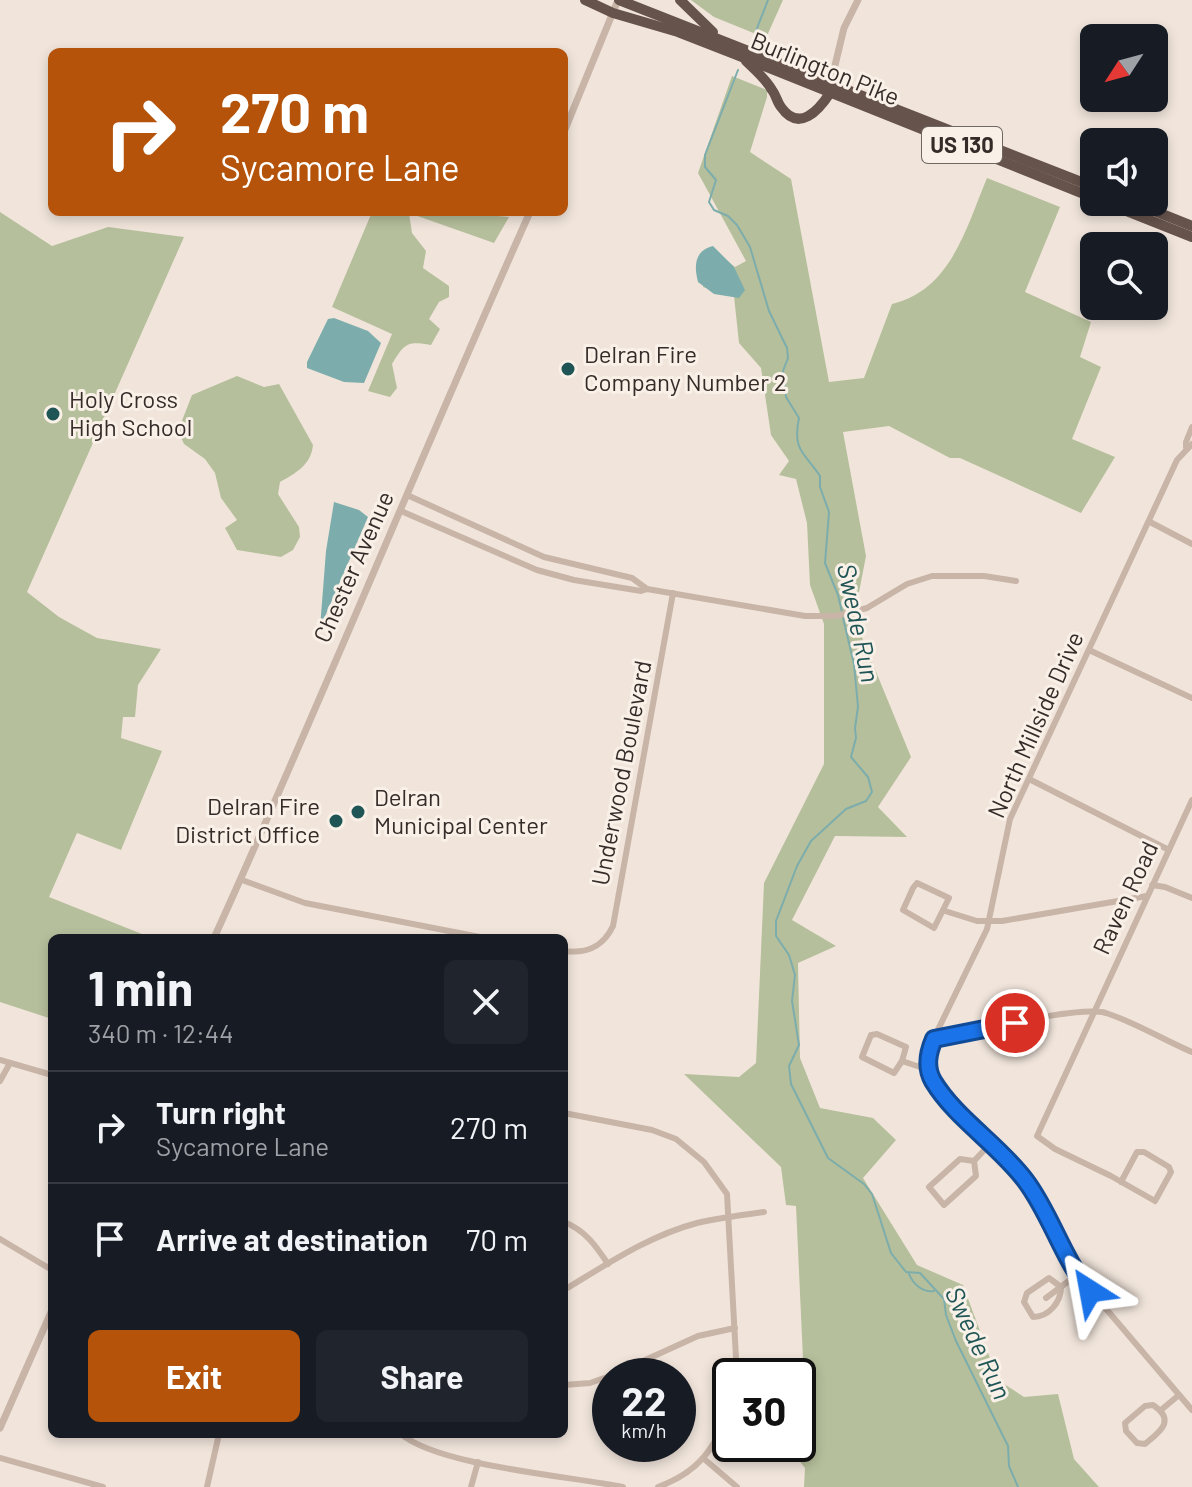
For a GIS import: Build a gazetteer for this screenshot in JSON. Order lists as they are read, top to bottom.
{
  "streets": {
    "highway": ["Burlington Pike", "US 130"],
    "street": [
      "Chester Avenue",
      "North Millside Drive",
      "Underwood Boulevard",
      "Raven Road"
    ]
  },
  "water": ["Swede Run"],
  "places": [
    "Delran Fire Company Number 2",
    "Holy Cross High School",
    "Delran Municipal Center",
    "Delran Fire District Office"
  ],
  "north": "bottom left",
  "page": {
    "turn": ["270 m", "Sycamore Lane"],
    "heading": ["1 min", "340 m · 12:44"],
    "list": [
      {
        "name": "Turn right",
        "note": "Sycamore Lane",
        "value": "270 m"
      },
      {
        "name": "Arrive at destination",
        "value": "70 m"
      }
    ],
    "buttons": ["Exit", "Share"],
    "speed": "22 km/h",
    "limit": "30"
  }
}
